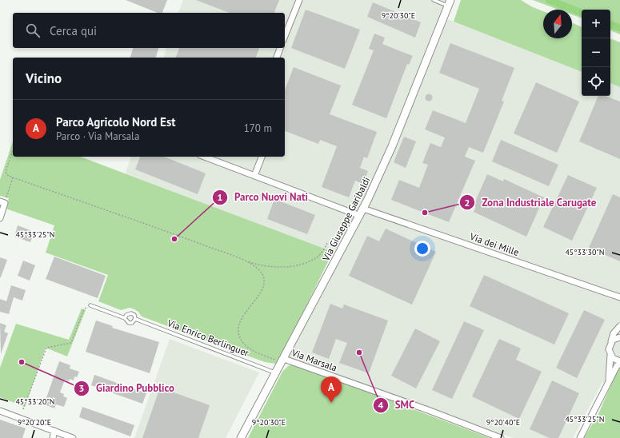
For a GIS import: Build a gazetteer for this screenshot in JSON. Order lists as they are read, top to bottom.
{
  "streets": {
    "street": ["Via Giuseppe Garibaldi", "Via dei Mille", "Via Marsala"],
    "lane": ["Via Enrico Berlinguer"]
  },
  "crossings": [
    ["Via Giuseppe Garibaldi", "Via dei Mille"],
    ["Via Giuseppe Garibaldi", "Via Enrico Berlinguer"],
    ["Via Giuseppe Garibaldi", "Via Marsala"]
  ],
  "places": [
    "Zona Industriale Carugate",
    "Parco Nuovi Nati",
    "SMC",
    "Giardino Pubblico"
  ],
  "north": "top",
  "page": {
    "map_buttons": ["+", "−"],
    "search": "Cerca qui",
    "heading": "Vicino",
    "list": [
      {
        "mark": "A",
        "name": "Parco Agricolo Nord Est",
        "note": "Parco · Via Marsala",
        "value": "170 m"
      }
    ],
    "pins": "A"
  },
  "coordinates": [
    "9°20'30\"E",
    "45°33'25\"N",
    "45°33'30\"N",
    "45°33'20\"N",
    "9°20'20\"E",
    "9°20'40\"E"
  ]
}
